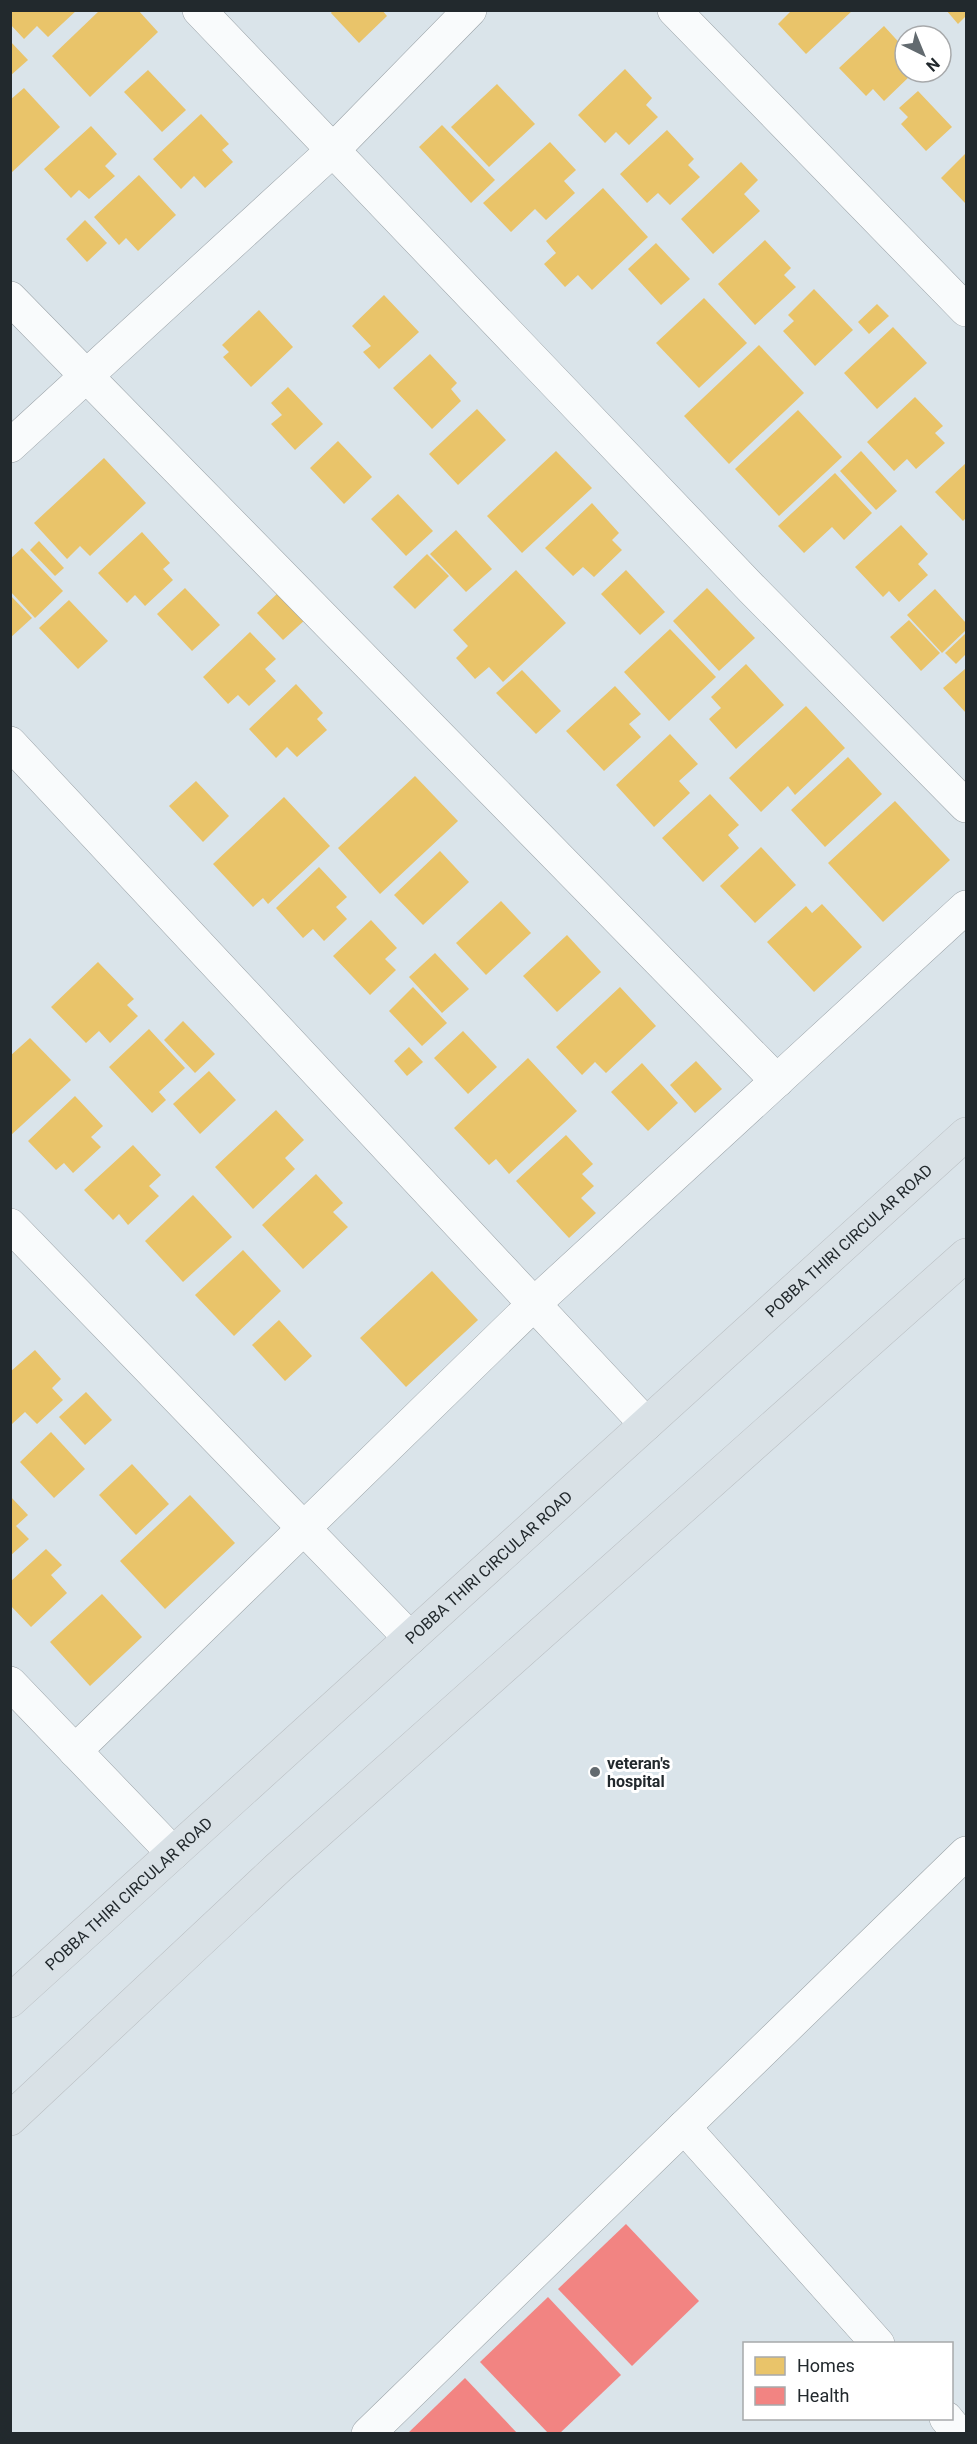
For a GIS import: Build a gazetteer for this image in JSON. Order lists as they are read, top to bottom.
{
  "streets": {
    "main road": ["POBBA THIRI CIRCULAR ROAD"]
  },
  "places": ["veteran's hospital"],
  "legend": ["Homes", "Health"],
  "north": "bottom right"
}
